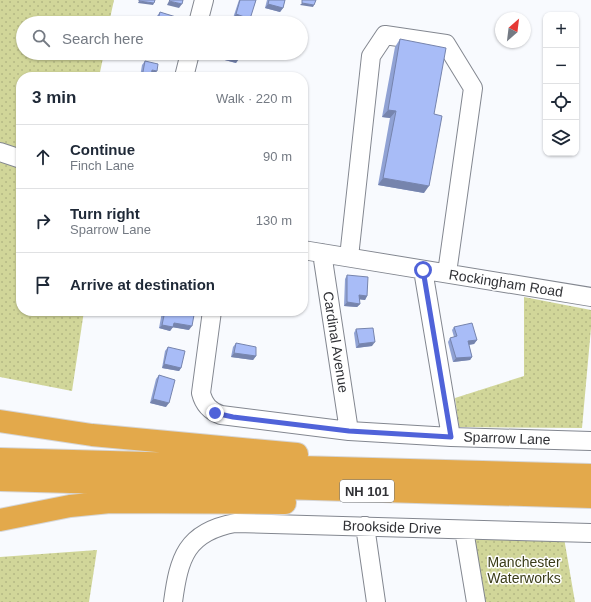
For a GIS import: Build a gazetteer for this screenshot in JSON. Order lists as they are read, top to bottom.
{
  "streets": {
    "highway": ["NH 101"],
    "street": [
      "Rockingham Road",
      "Cardinal Avenue",
      "Sparrow Lane",
      "Brookside Drive"
    ]
  },
  "crossings": [
    ["Rockingham Road", "Cardinal Avenue"],
    ["Cardinal Avenue", "Sparrow Lane"]
  ],
  "parks": ["Manchester Waterworks"],
  "north": "top right",
  "page": {
    "map_buttons": ["+", "−"],
    "search": "Search here",
    "heading": ["3 min", "Walk · 220 m"],
    "list": [
      ["Continue", "Finch Lane", "90 m"],
      ["Turn right", "Sparrow Lane", "130 m"],
      "Arrive at destination"
    ]
  }
}
